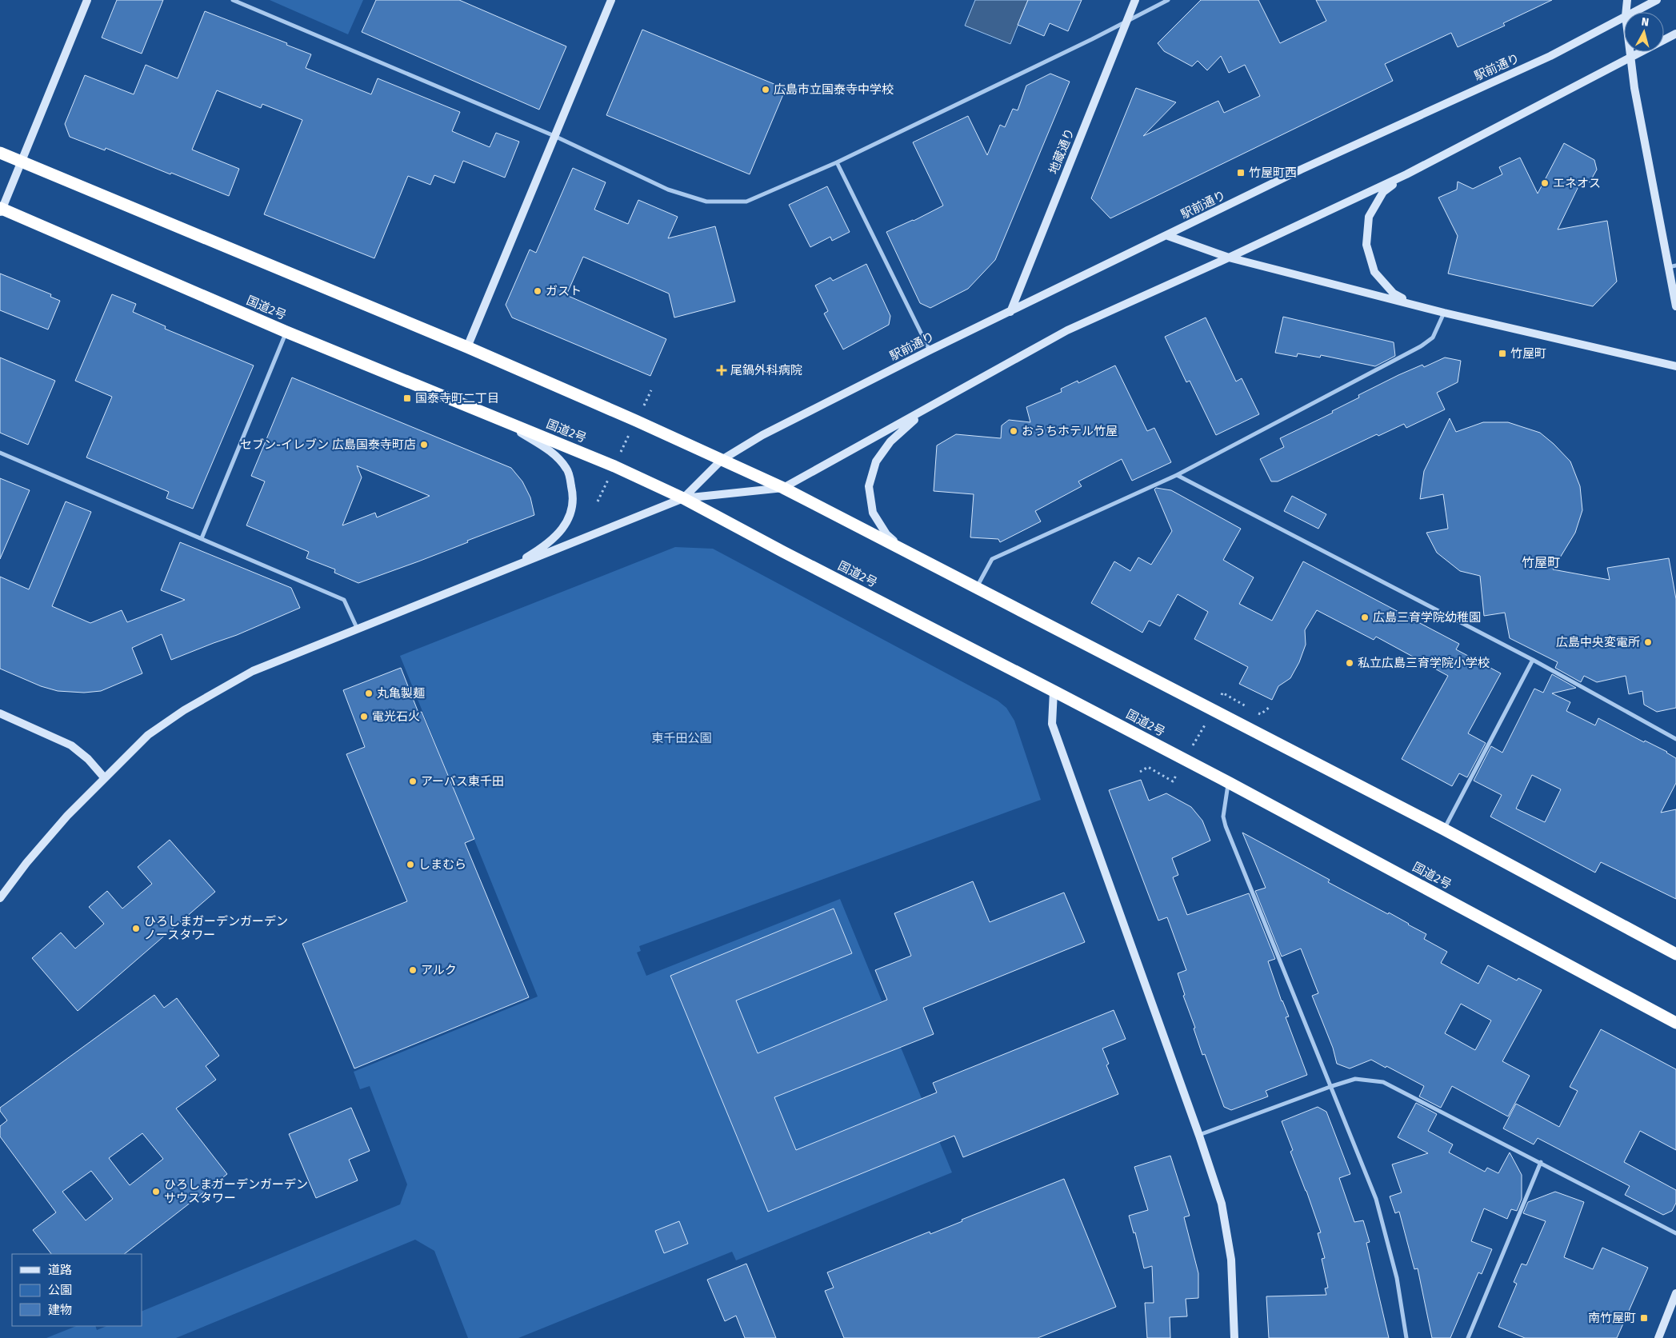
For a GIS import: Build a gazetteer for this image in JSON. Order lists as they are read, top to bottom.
{
  "streets": {
    "highway": ["国道2号"],
    "street": ["駅前通り", "地蔵通り"]
  },
  "crossings": [
    ["駅前通り", "地蔵通り"],
    ["駅前通り", "国道2号"]
  ],
  "districts": ["竹屋町"],
  "parks": ["東千田公園"],
  "places": {
    "other": [
      "広島市立国泰寺中学校",
      "エネオス",
      "ガスト",
      "おうちホテル竹屋",
      "セブン-イレブン 広島国泰寺町店",
      "広島三育学院幼稚園",
      "広島中央変電所",
      "私立広島三育学院小学校",
      "丸亀製麺",
      "電光石火",
      "アーバス東千田",
      "しまむら",
      "ひろしまガーデンガーデン ノースタワー",
      "アルク",
      "ひろしまガーデンガーデン サウスタワー"
    ],
    "transit": [
      "竹屋町西",
      "竹屋町",
      "国泰寺町二丁目",
      "南竹屋町"
    ],
    "health": ["尾鍋外科病院"]
  },
  "legend": ["道路", "公園", "建物"],
  "north": "top"
}
